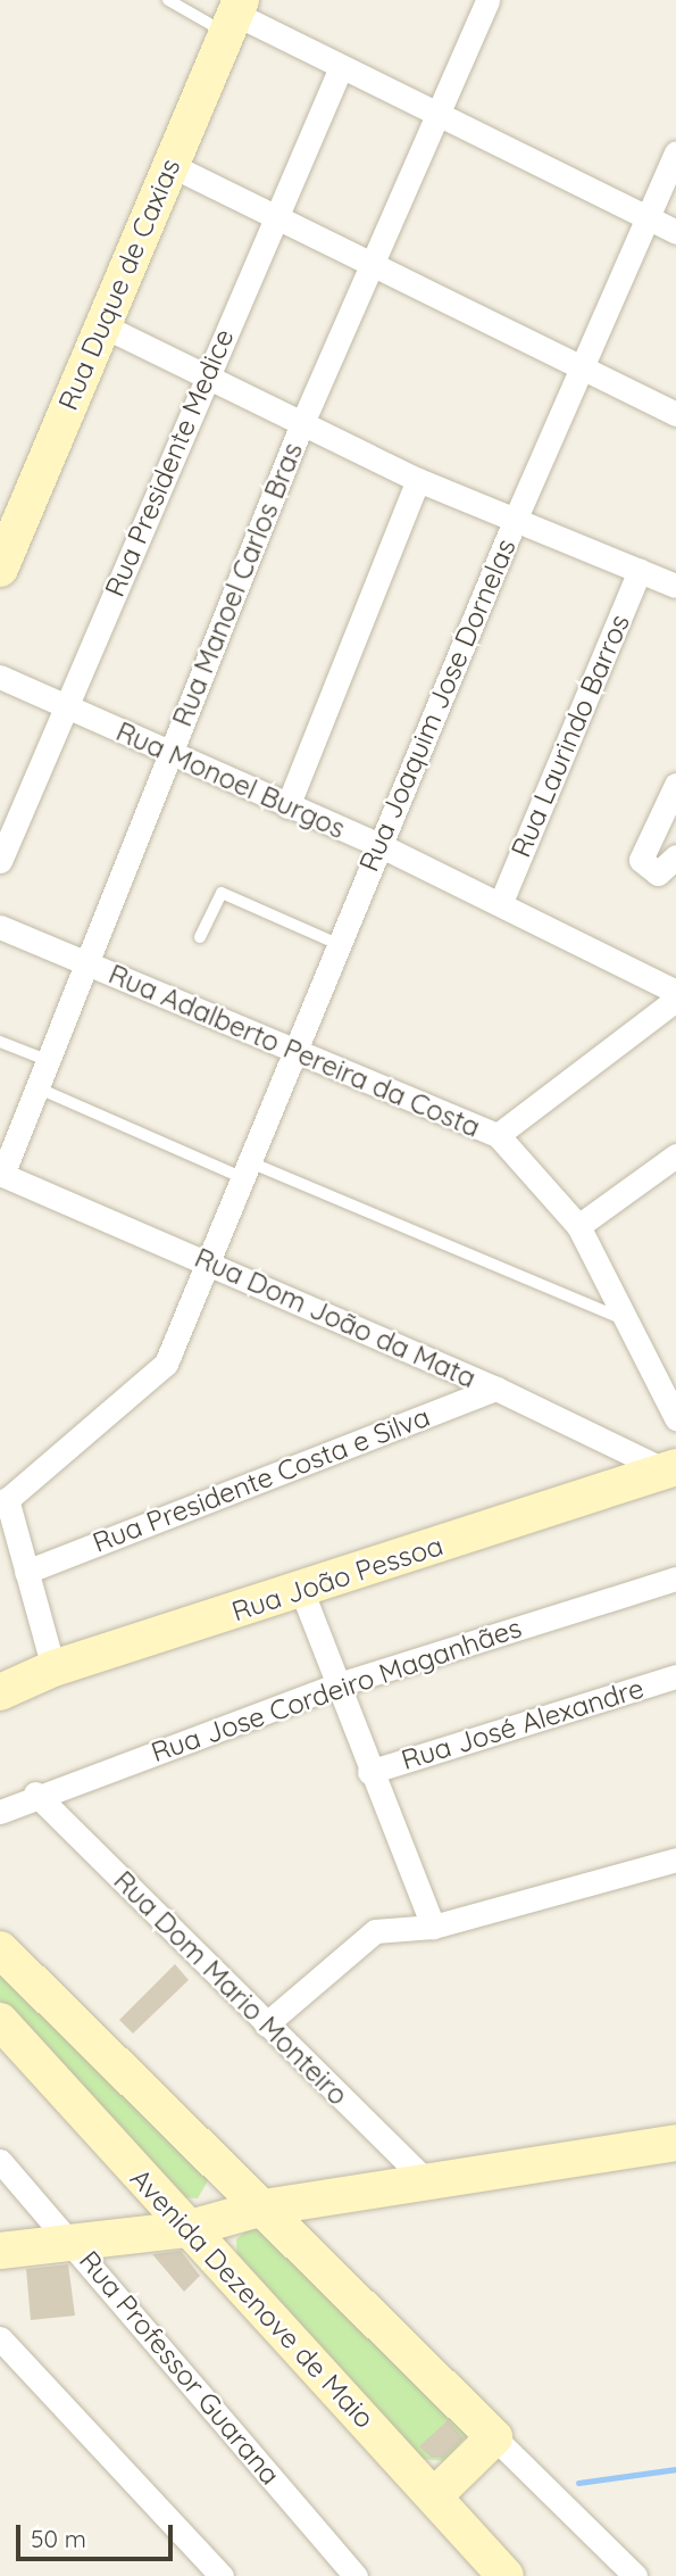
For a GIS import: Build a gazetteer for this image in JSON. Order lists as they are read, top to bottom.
{
  "streets": {
    "street": [
      "Rua Duque de Caxias",
      "Rua Presidente Medice",
      "Rua Manoel Carlos Bras",
      "Rua Joaquim Jose Dornelas",
      "Rua Laurindo Barros",
      "Rua Monoel Burgos",
      "Rua Adalberto Pereira da Costa",
      "Rua Dom João da Mata",
      "Rua Presidente Costa e Silva",
      "Rua João Pessoa",
      "Rua Jose Cordeiro Maganhães",
      "Rua José Alexandre",
      "Rua Dom Mario Monteiro",
      "Avenida Dezenove de Maio",
      "Rua Professor Guarana"
    ]
  },
  "crossings": [
    ["Rua Presidente Medice", "Rua Monoel Burgos"],
    ["Rua Manoel Carlos Bras", "Rua Monoel Burgos"],
    ["Rua Manoel Carlos Bras", "Rua Adalberto Pereira da Costa"],
    ["Rua Manoel Carlos Bras", "Rua Dom João da Mata"],
    ["Rua Joaquim Jose Dornelas", "Rua Monoel Burgos"],
    ["Rua Joaquim Jose Dornelas", "Rua Adalberto Pereira da Costa"],
    ["Rua Joaquim Jose Dornelas", "Rua Dom João da Mata"],
    ["Rua Laurindo Barros", "Rua Monoel Burgos"],
    ["Rua Dom João da Mata", "Rua Presidente Costa e Silva"],
    ["Rua Dom João da Mata", "Rua João Pessoa"],
    ["Rua Jose Cordeiro Maganhães", "Rua Dom Mario Monteiro"]
  ],
  "scale_bar": "50 m"
}
